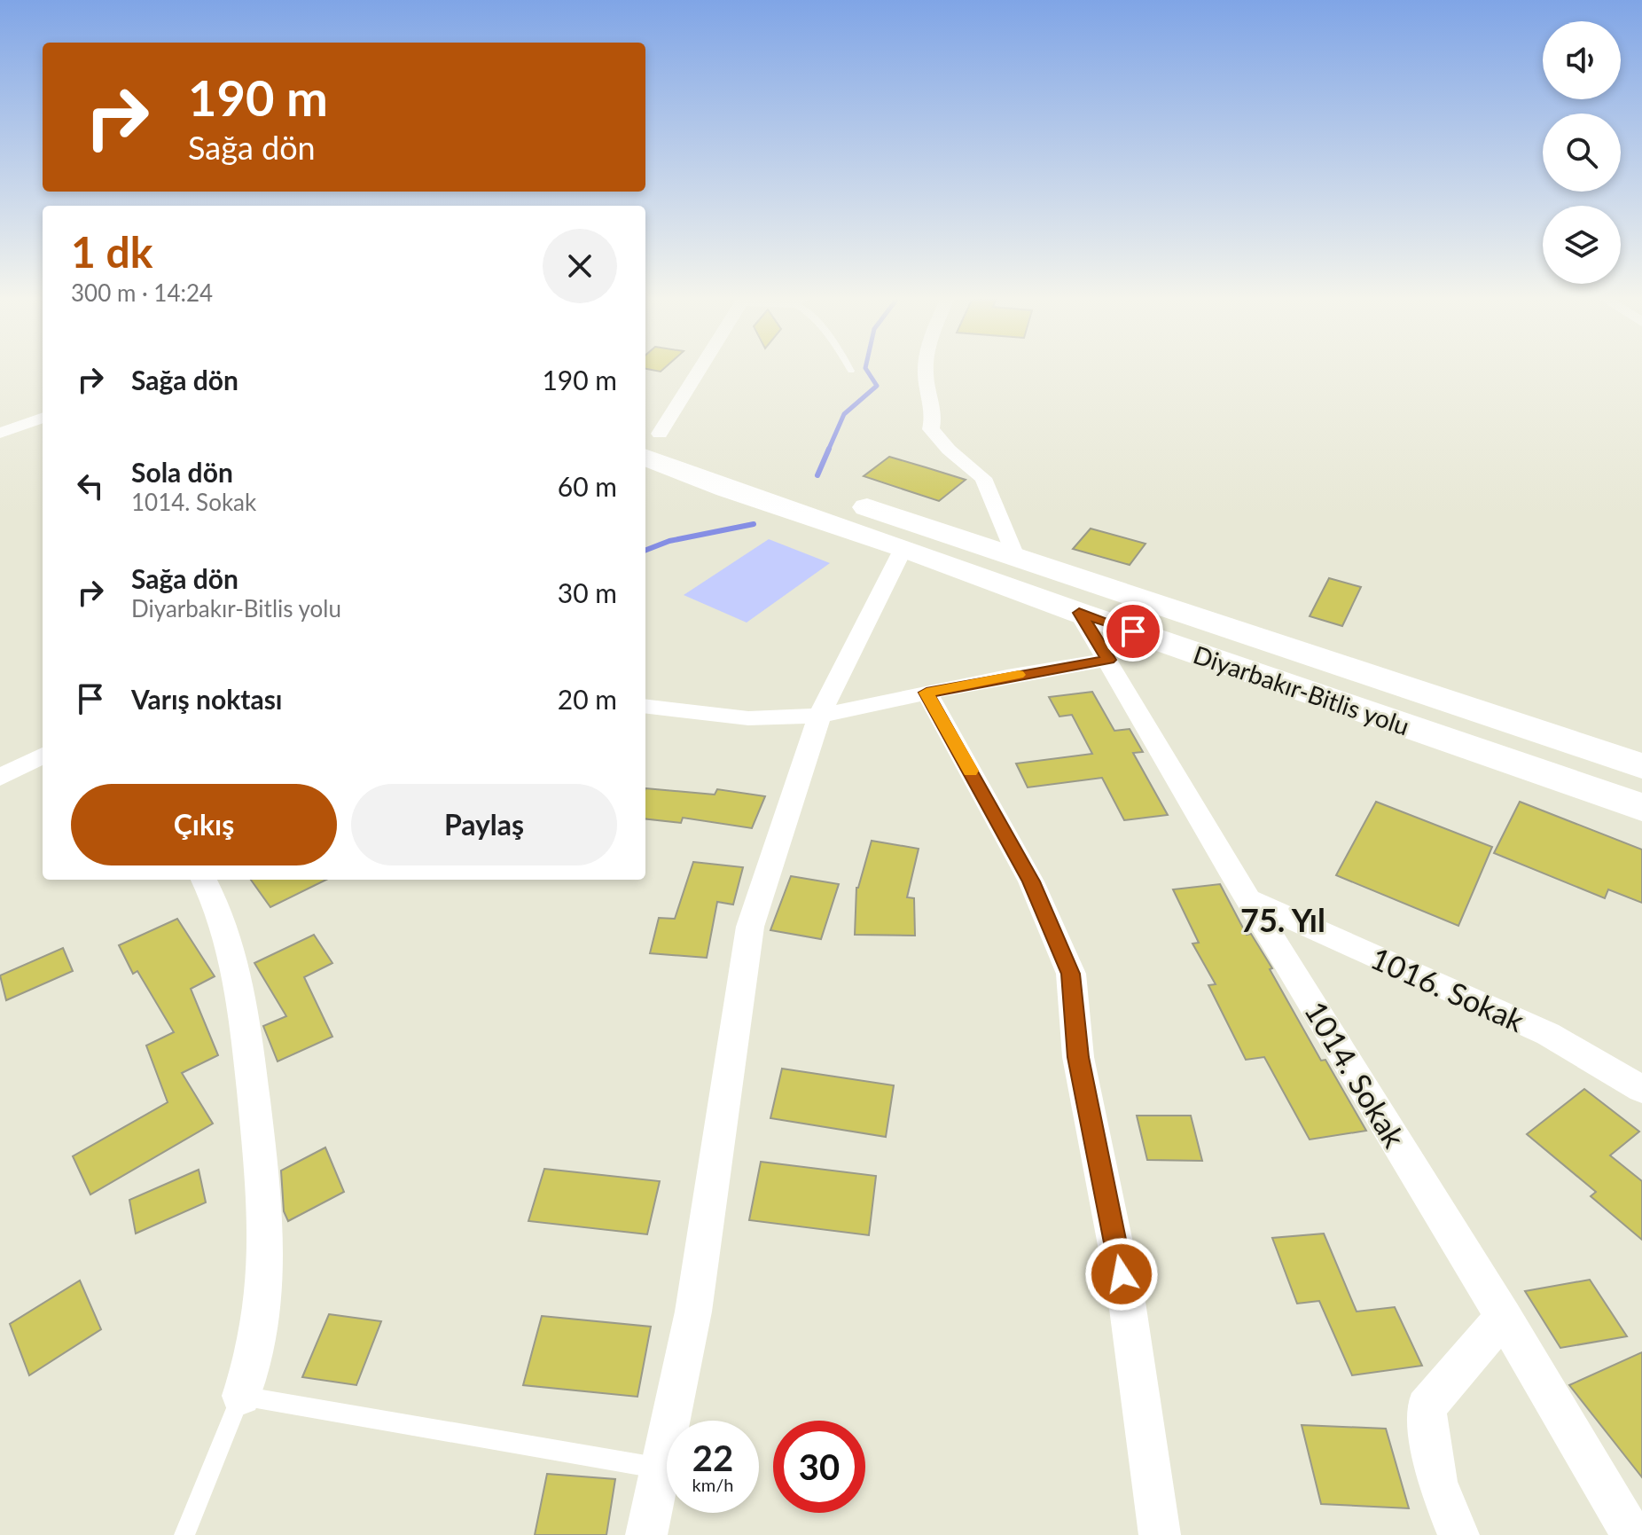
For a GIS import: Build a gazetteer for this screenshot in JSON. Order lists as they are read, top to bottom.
{
  "streets": {
    "highway": ["Diyarbakır-Bitlis yolu"],
    "street": ["1016. Sokak", "1014. Sokak"]
  },
  "crossings": [
    ["Diyarbakır-Bitlis yolu", "1014. Sokak"],
    ["1016. Sokak", "1014. Sokak"]
  ],
  "districts": ["75. Yıl"],
  "page": {
    "turn": ["190 m", "Sağa dön"],
    "heading": ["1 dk", "300 m · 14:24"],
    "list": [
      {
        "name": "Sağa dön",
        "value": "190 m"
      },
      {
        "name": "Sola dön",
        "note": "1014. Sokak",
        "value": "60 m"
      },
      {
        "name": "Sağa dön",
        "note": "Diyarbakır-Bitlis yolu",
        "value": "30 m"
      },
      {
        "name": "Varış noktası",
        "value": "20 m"
      }
    ],
    "buttons": ["Çıkış", "Paylaş"],
    "speed": "22 km/h",
    "limit": "30"
  }
}
